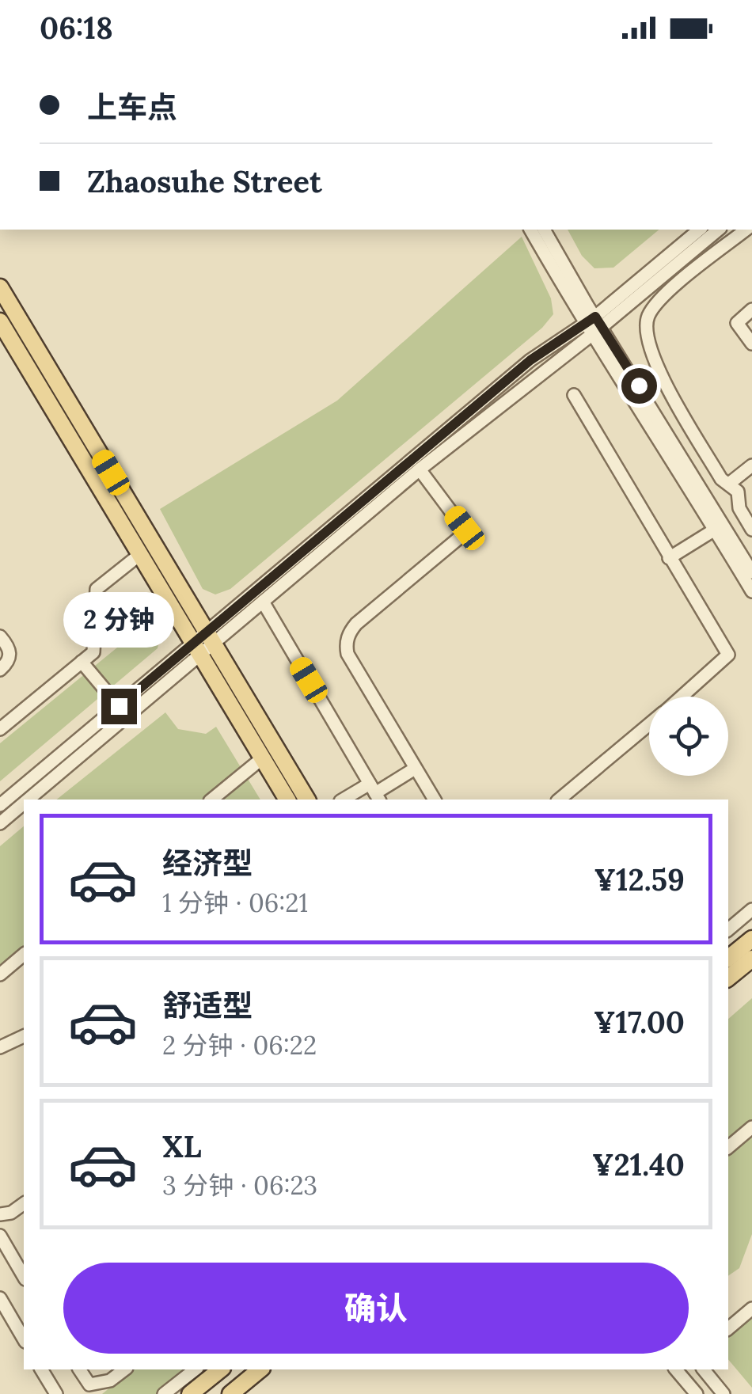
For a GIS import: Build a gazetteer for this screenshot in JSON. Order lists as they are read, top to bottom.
{
  "page": {
    "status": "06:18",
    "banner": ["上车点", "Zhaosuhe Street"],
    "bubble": "2 分钟",
    "list": [
      {
        "name": "经济型",
        "note": "1 分钟 · 06:21",
        "value": "¥12.59"
      },
      {
        "name": "舒适型",
        "note": "2 分钟 · 06:22",
        "value": "¥17.00"
      },
      {
        "name": "XL",
        "note": "3 分钟 · 06:23",
        "value": "¥21.40"
      }
    ],
    "buttons": "确认"
  }
}
